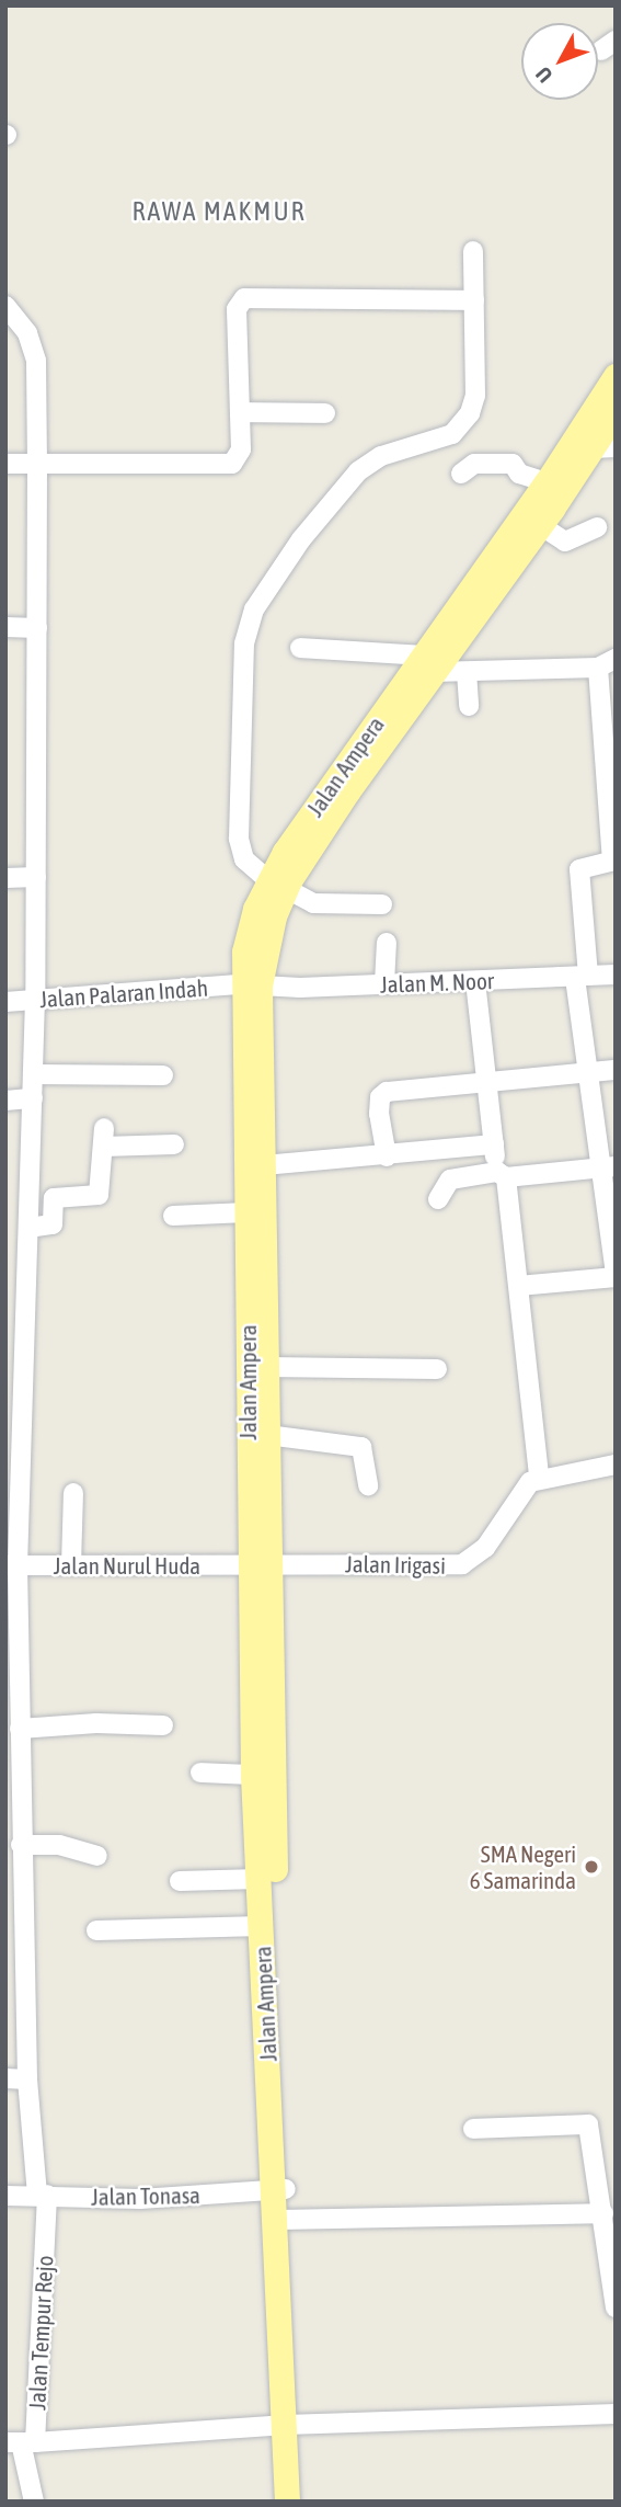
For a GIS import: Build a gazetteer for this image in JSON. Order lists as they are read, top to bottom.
{
  "streets": {
    "main road": ["Jalan Ampera"],
    "street": [
      "Jalan M. Noor",
      "Jalan Palaran Indah",
      "Jalan Irigasi",
      "Jalan Nurul Huda",
      "Jalan Tonasa",
      "Jalan Tempur Rejo"
    ]
  },
  "crossings": [
    ["Jalan Ampera", "Jalan M. Noor"],
    ["Jalan Ampera", "Jalan Palaran Indah"],
    ["Jalan Ampera", "Jalan Irigasi"],
    ["Jalan Ampera", "Jalan Nurul Huda"],
    ["Jalan Ampera", "Jalan Tonasa"],
    ["Jalan M. Noor", "Jalan Palaran Indah"],
    ["Jalan Palaran Indah", "Jalan Tempur Rejo"],
    ["Jalan Irigasi", "Jalan Nurul Huda"],
    ["Jalan Nurul Huda", "Jalan Tempur Rejo"],
    ["Jalan Tonasa", "Jalan Tempur Rejo"]
  ],
  "districts": ["RAWA MAKMUR"],
  "places": ["SMA Negeri 6 Samarinda"],
  "north": "bottom left"
}
